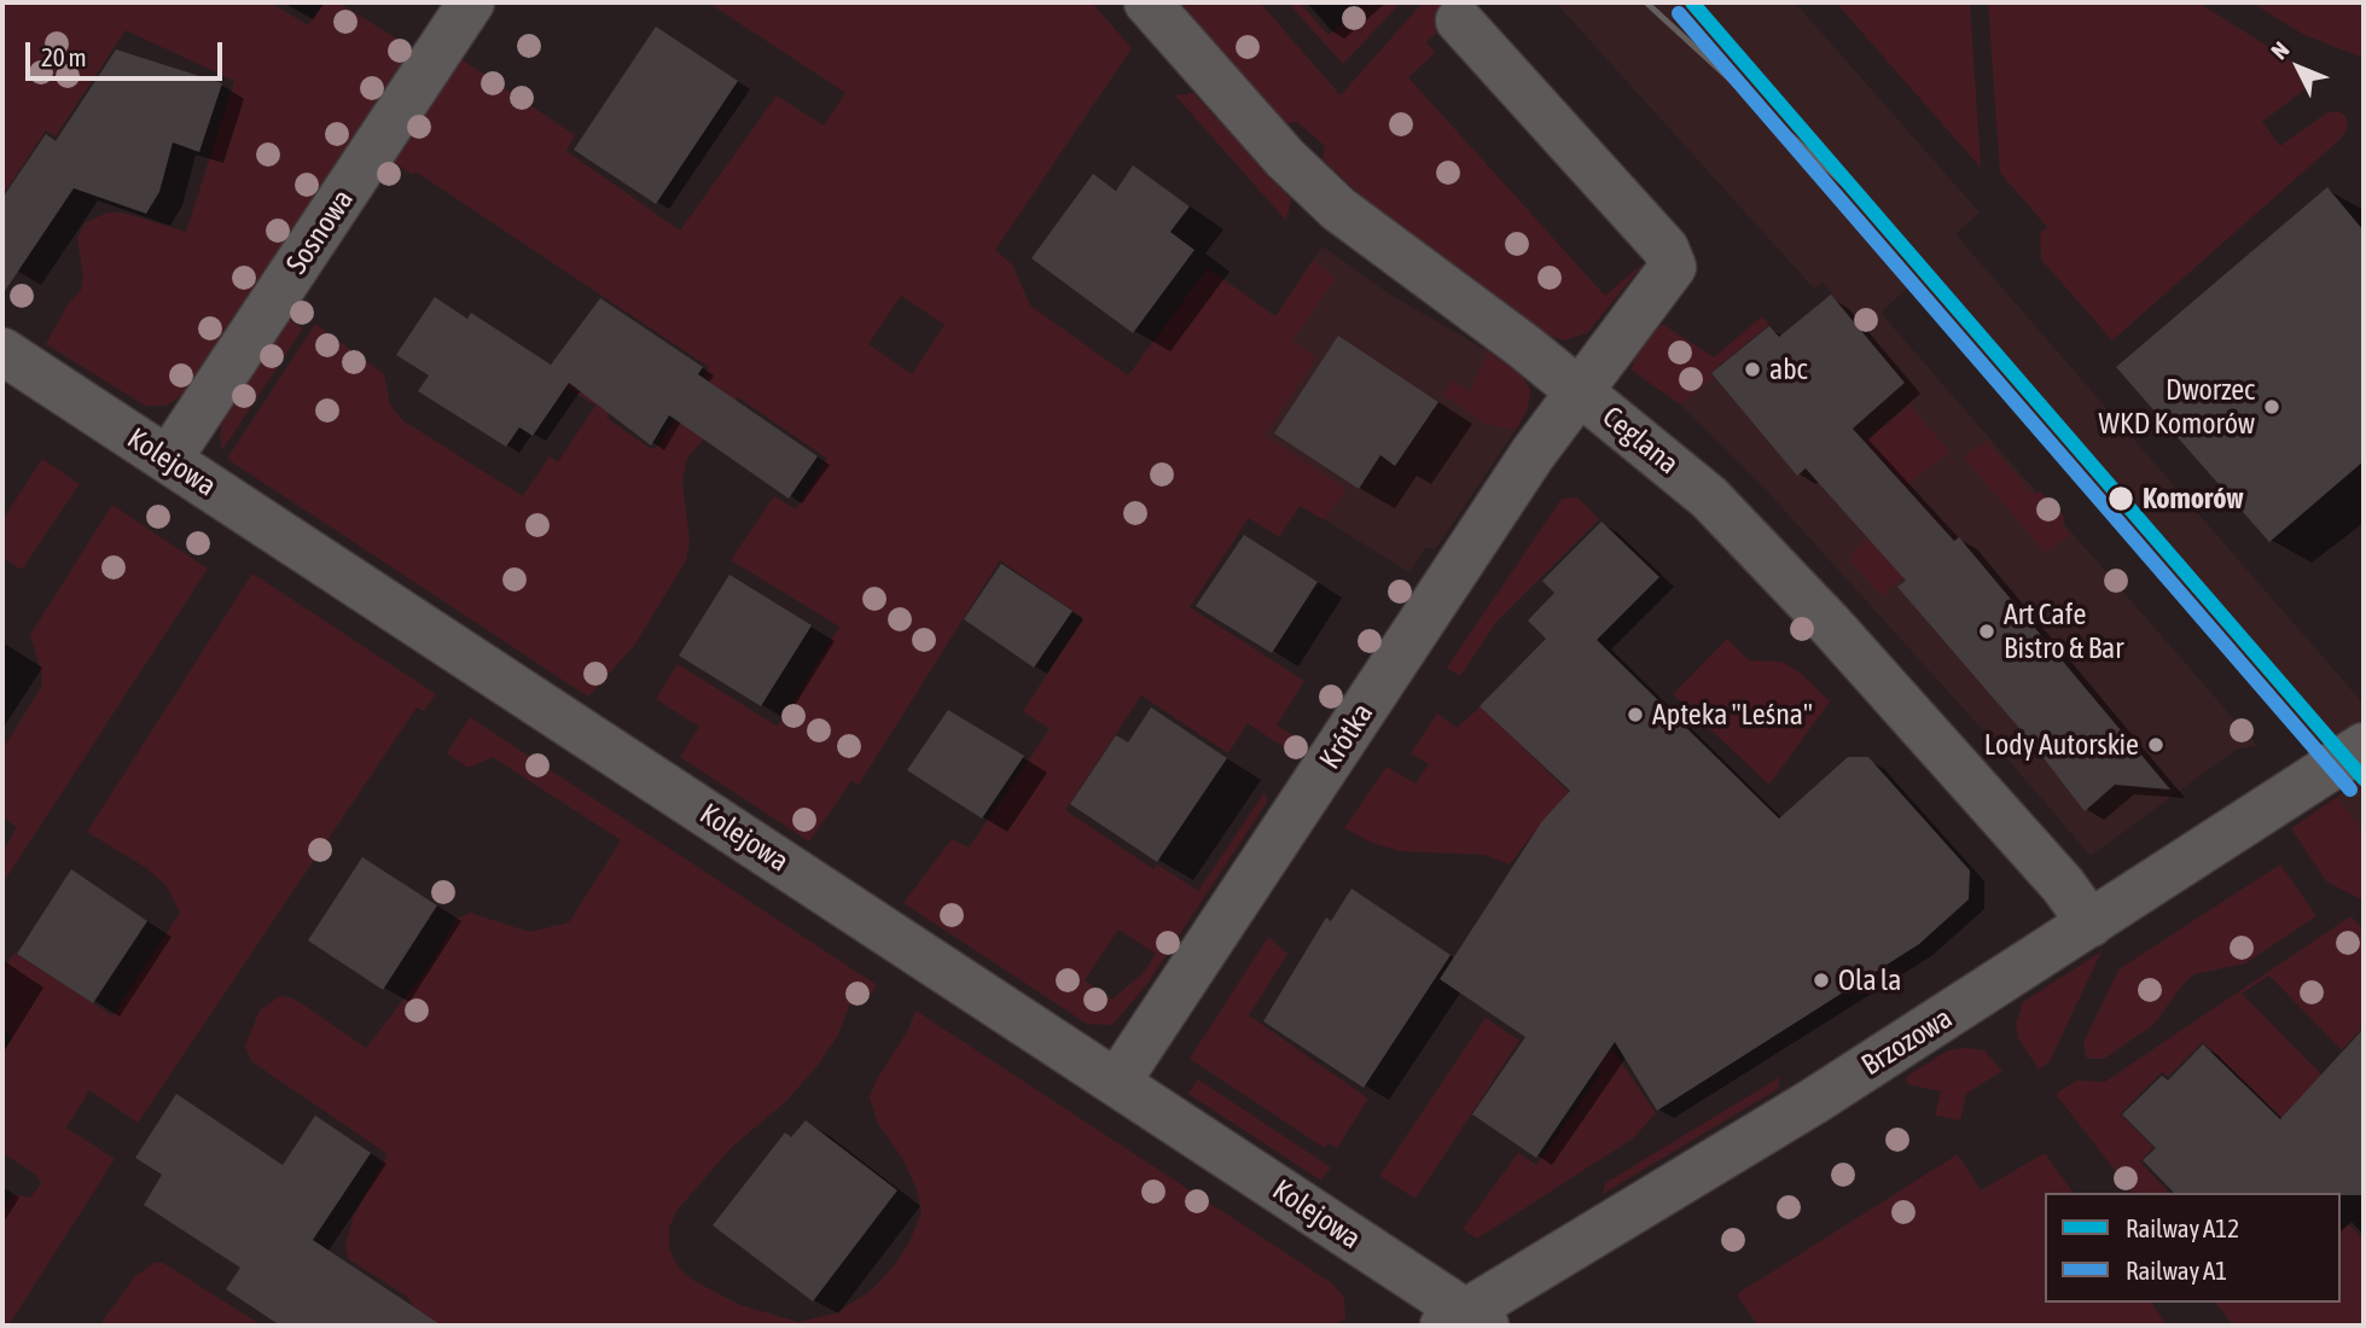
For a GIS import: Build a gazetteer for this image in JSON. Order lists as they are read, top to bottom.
{
  "streets": {
    "street": [
      "Sosnowa",
      "Ceglana",
      "Kolejowa",
      "Krótka",
      "Brzozowa"
    ]
  },
  "crossings": [
    ["Sosnowa", "Kolejowa"],
    ["Ceglana", "Krótka"],
    ["Ceglana", "Brzozowa"],
    ["Kolejowa", "Krótka"],
    ["Kolejowa", "Brzozowa"]
  ],
  "places": [
    "abc",
    "Dworzec WKD Komorów",
    "Komorów",
    "Art Cafe Bistro & Bar",
    "Apteka \"Leśna\"",
    "Lody Autorskie",
    "Ola la"
  ],
  "lines": ["rail line A12", "rail line A1"],
  "legend": ["Railway A12", "Railway A1"],
  "scale_bar": "20 m",
  "north": "top left"
}
